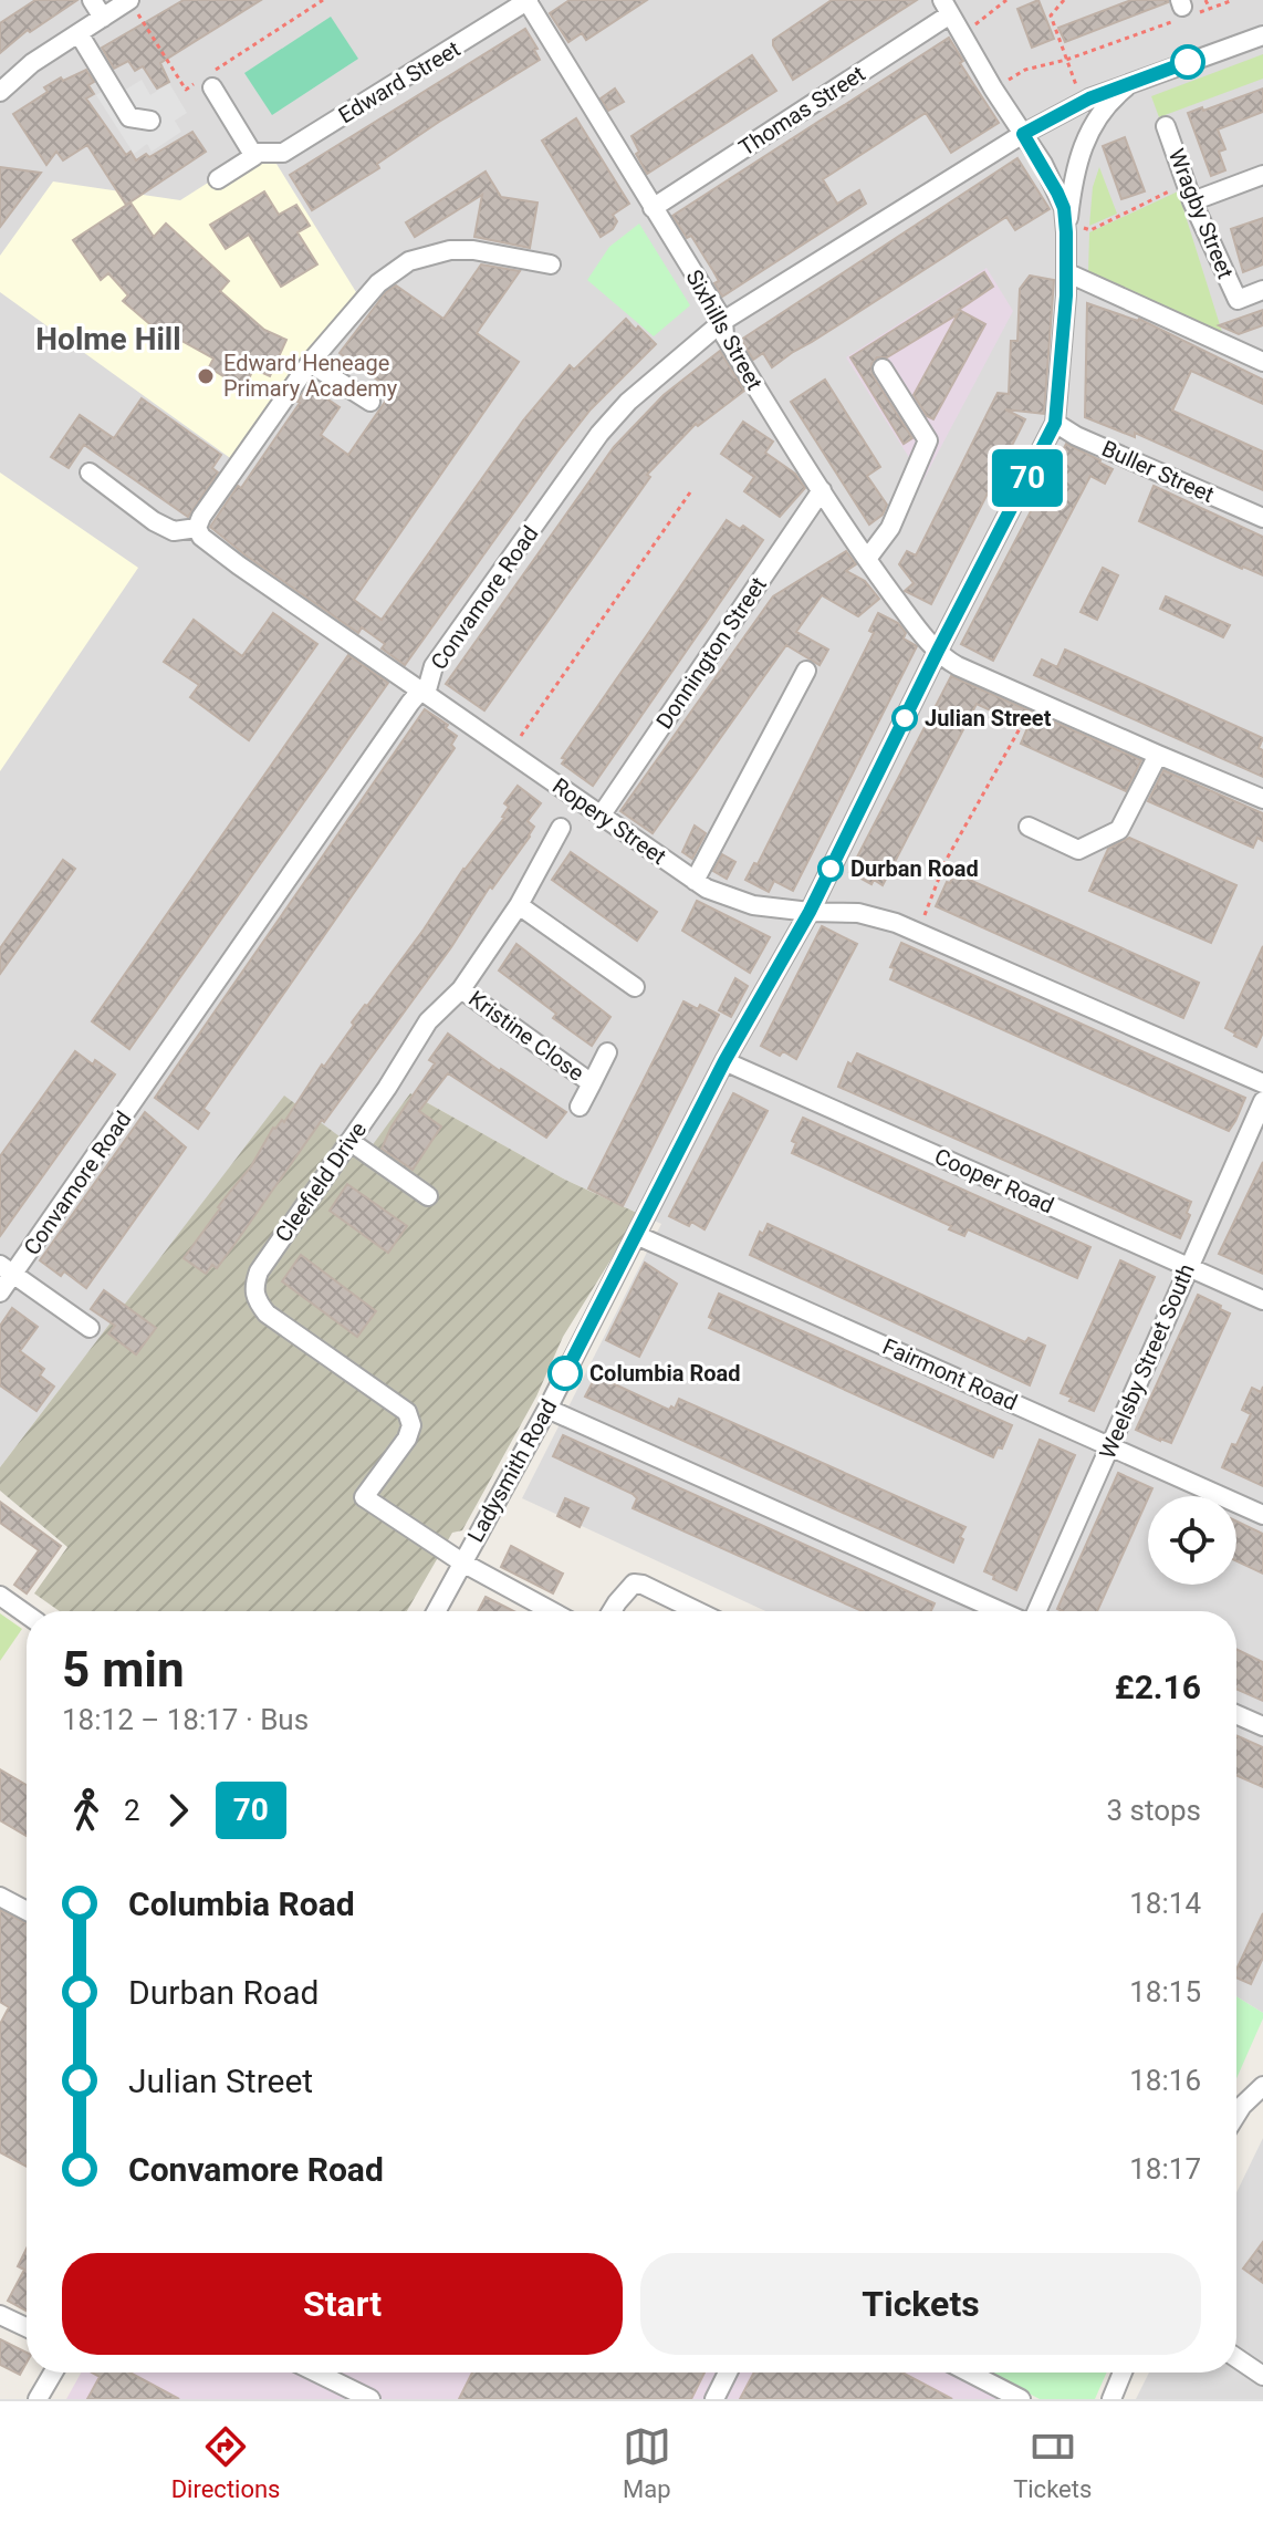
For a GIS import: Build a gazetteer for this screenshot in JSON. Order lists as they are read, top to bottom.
{
  "streets": {
    "street": [
      "Edward Street",
      "Thomas Street",
      "Wragby Street",
      "Sixhills Street",
      "Buller Street",
      "Convamore Road",
      "Donnington Street",
      "Ropery Street",
      "Kristine Close",
      "Cooper Road",
      "Cleefield Drive",
      "Weelsby Street South",
      "Fairmont Road",
      "Ladysmith Road"
    ]
  },
  "crossings": [
    ["Edward Street", "Sixhills Street"],
    ["Thomas Street", "Sixhills Street"],
    ["Sixhills Street", "Convamore Road"],
    ["Sixhills Street", "Donnington Street"],
    ["Sixhills Street", "Ladysmith Road"],
    ["Buller Street", "Ladysmith Road"],
    ["Convamore Road", "Ropery Street"],
    ["Donnington Street", "Ropery Street"],
    ["Ropery Street", "Ladysmith Road"],
    ["Kristine Close", "Cleefield Drive"],
    ["Cooper Road", "Weelsby Street South"],
    ["Cooper Road", "Ladysmith Road"],
    ["Cleefield Drive", "Ladysmith Road"],
    ["Weelsby Street South", "Fairmont Road"],
    ["Fairmont Road", "Ladysmith Road"]
  ],
  "districts": ["Holme Hill"],
  "places": [
    "Edward Heneage Primary Academy",
    "Julian Street",
    "Durban Road",
    "Columbia Road"
  ],
  "lines": ["bus line 70"],
  "page": {
    "on_map": "70",
    "heading": ["5 min", "18:12 – 18:17 · Bus", "£2.16"],
    "legs": ["2", "70", "3 stops"],
    "list": [
      {
        "name": "Columbia Road",
        "value": "18:14"
      },
      {
        "name": "Durban Road",
        "value": "18:15"
      },
      {
        "name": "Julian Street",
        "value": "18:16"
      },
      {
        "name": "Convamore Road",
        "value": "18:17"
      }
    ],
    "buttons": ["Start", "Tickets"],
    "tabs": ["Directions", "Map", "Tickets"]
  }
}
